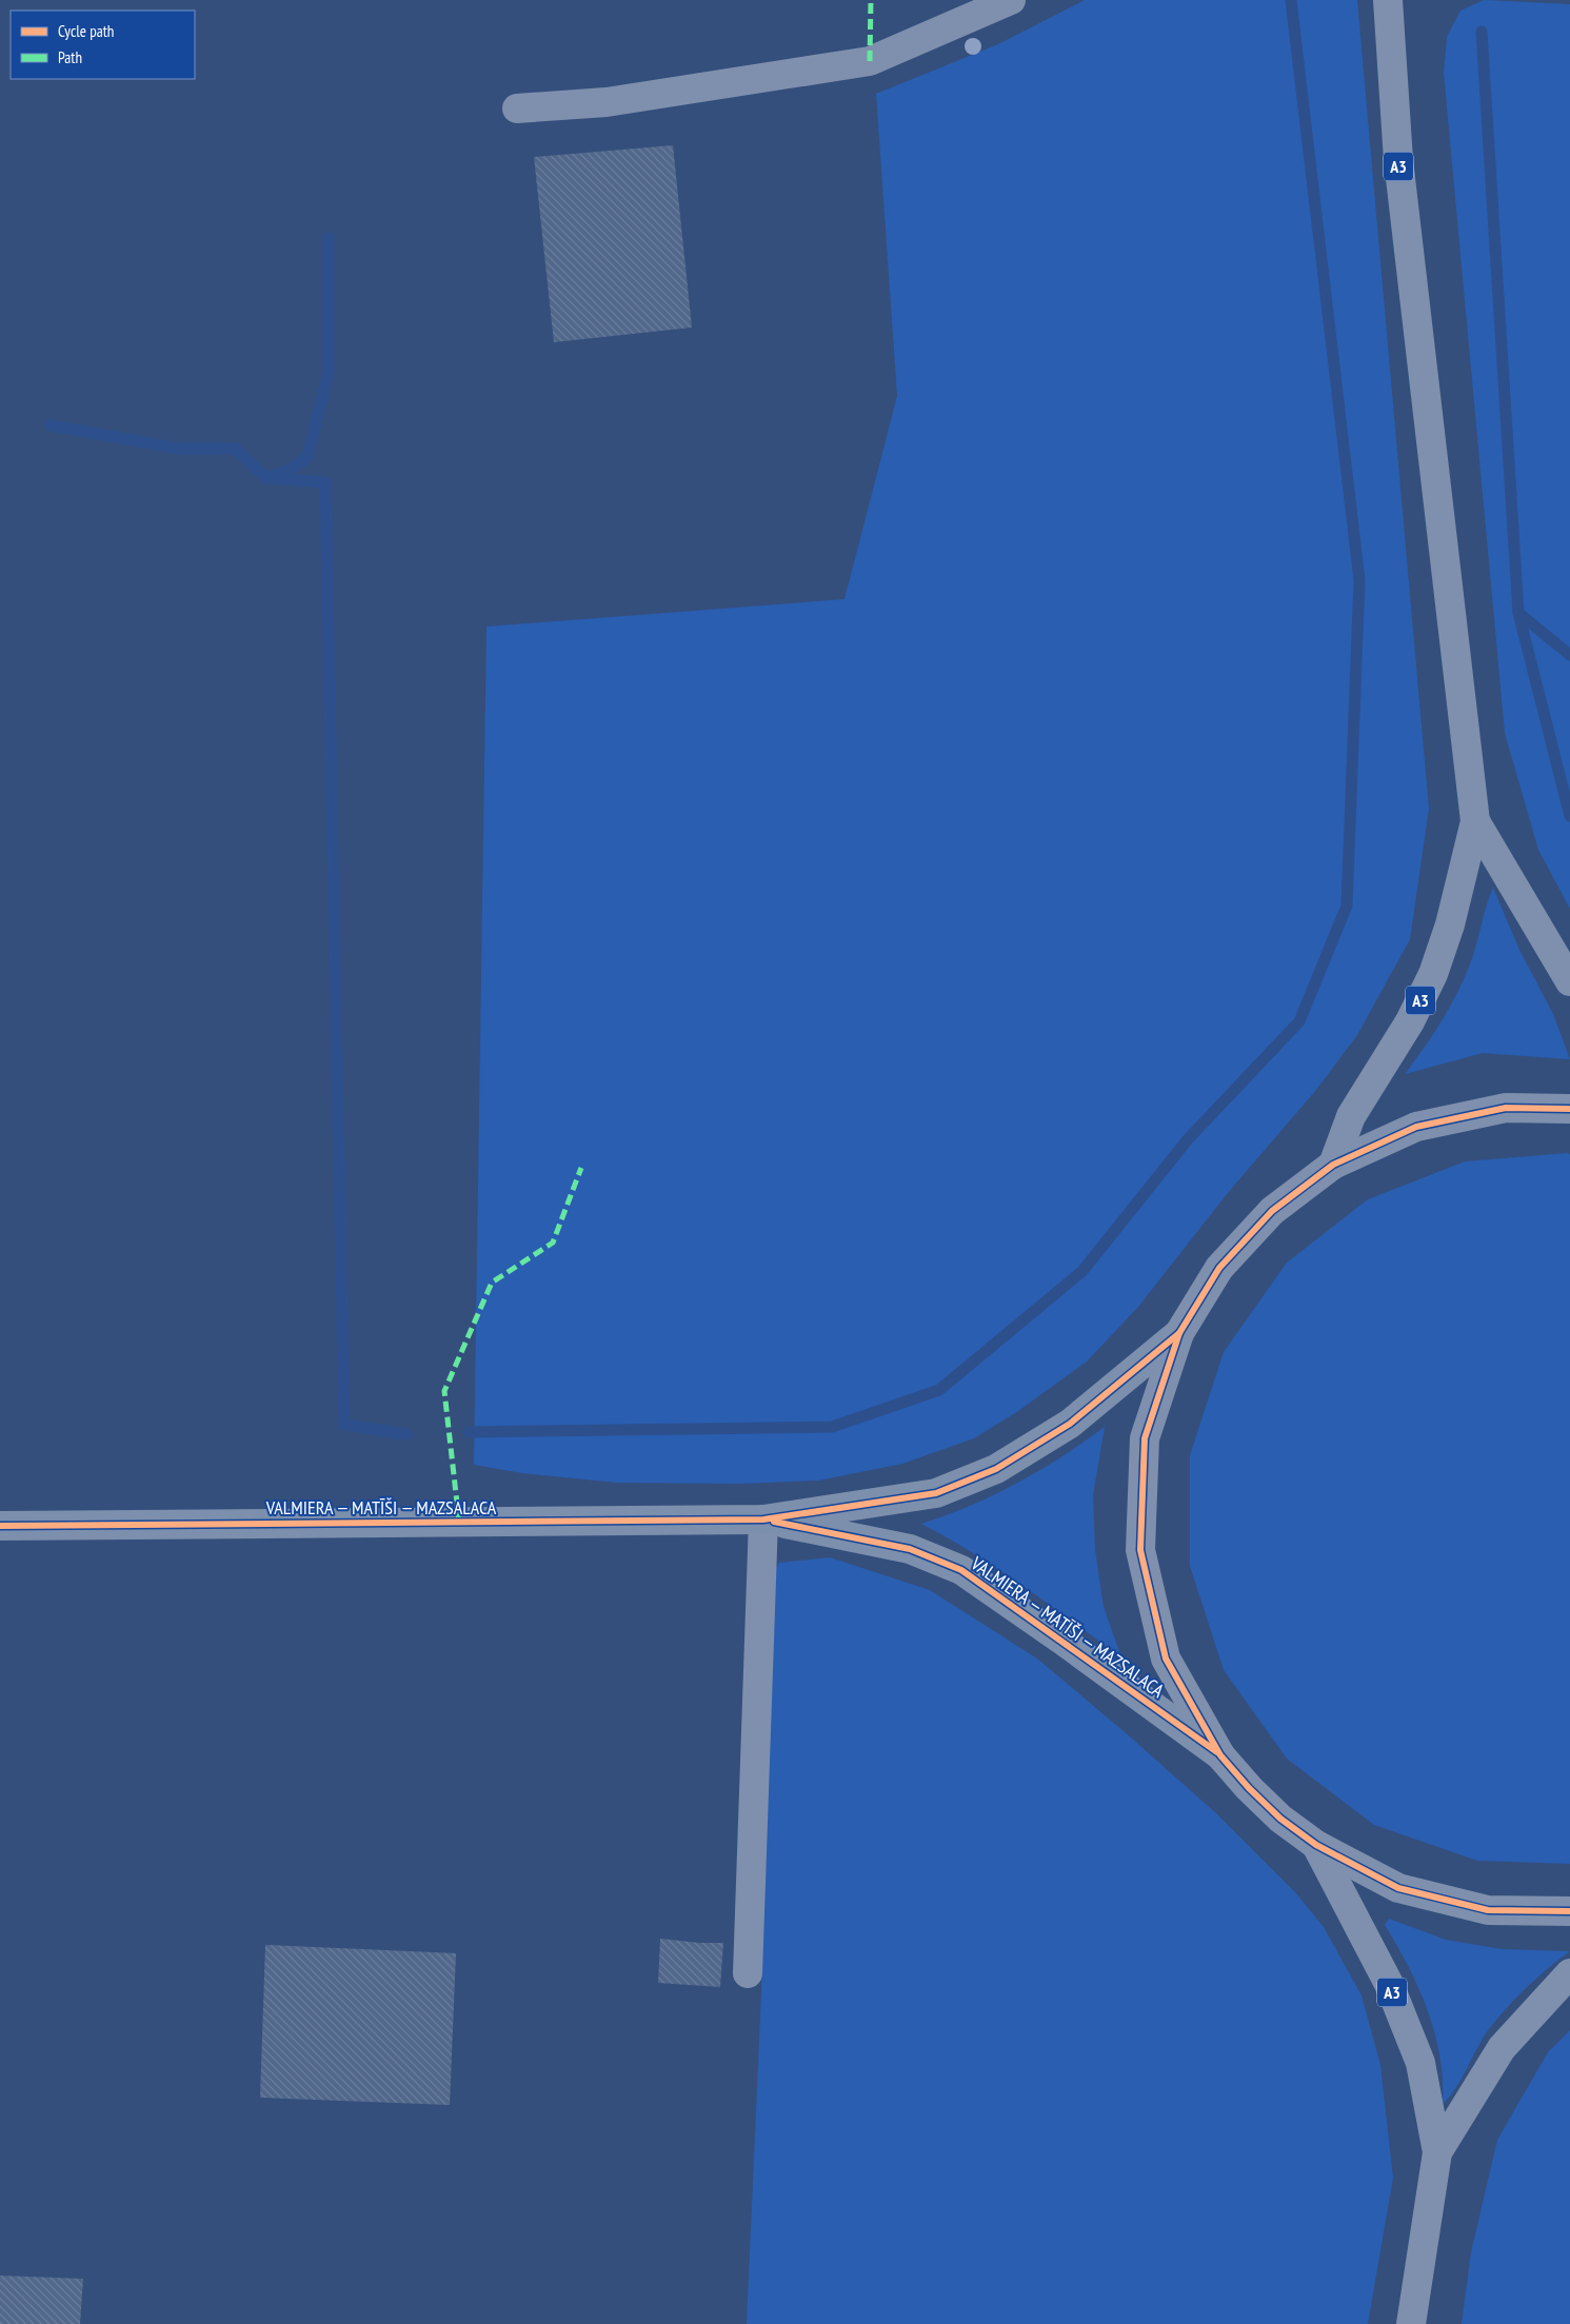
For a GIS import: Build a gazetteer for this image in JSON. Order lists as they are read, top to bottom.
{
  "streets": {
    "highway": ["A3"],
    "main road": ["VALMIERA — MATĪŠI — MAZSALACA"]
  },
  "crossings": [
    ["A3", "VALMIERA — MATĪŠI — MAZSALACA"]
  ],
  "legend": ["Cycle path", "Path"]
}
